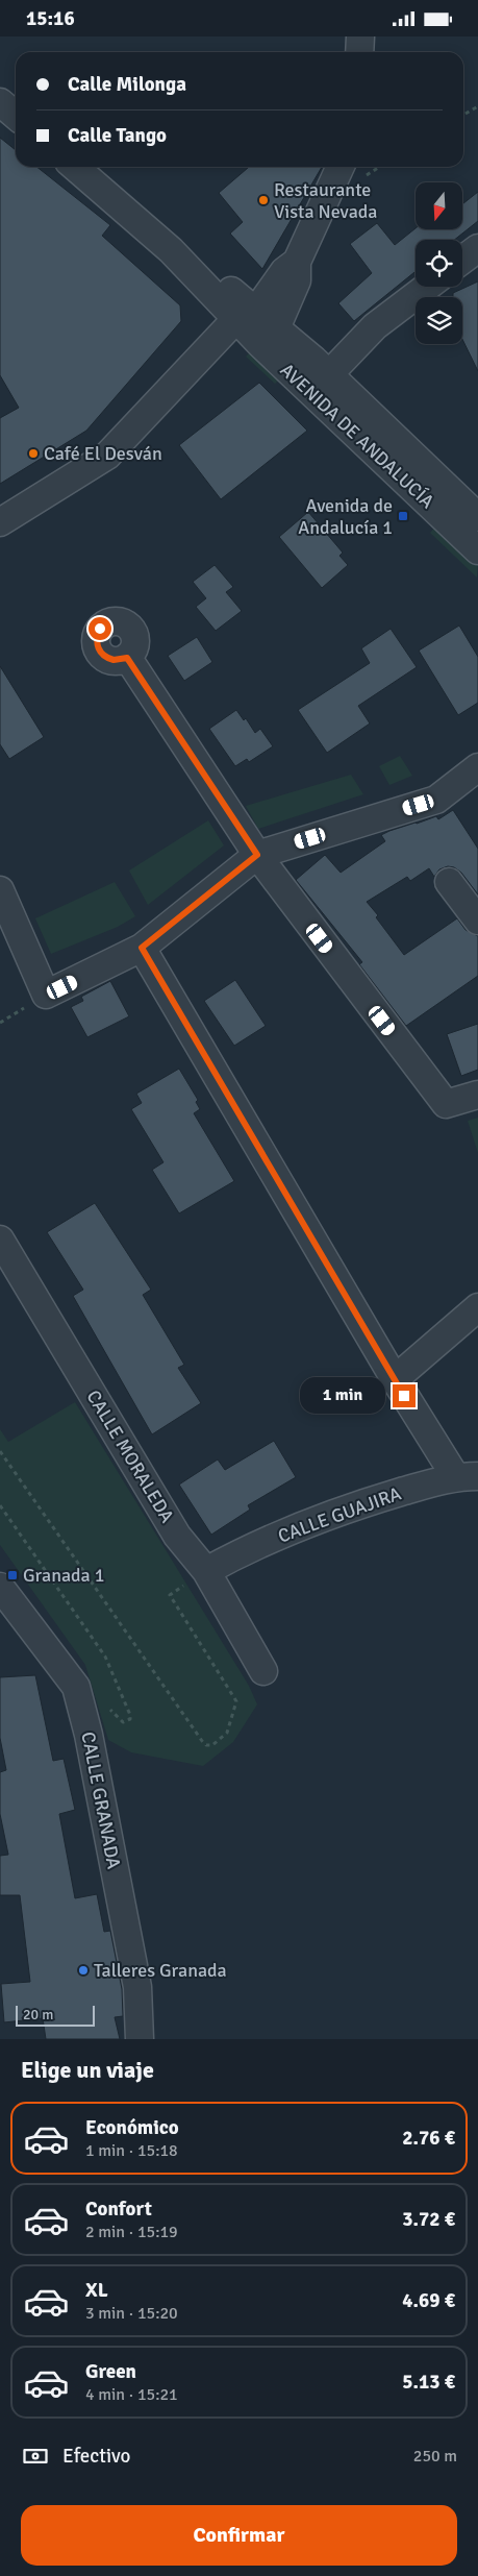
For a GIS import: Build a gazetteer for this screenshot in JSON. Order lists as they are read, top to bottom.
{
  "streets": {
    "street": [
      "AVENIDA DE ANDALUCÍA",
      "CALLE MORALEDA",
      "CALLE GUAJIRA",
      "CALLE GRANADA"
    ]
  },
  "crossings": [
    ["CALLE MORALEDA", "CALLE GUAJIRA"]
  ],
  "places": {
    "other": ["Restaurante Vista Nevada", "Café El Desván", "Talleres Granada"],
    "transit": ["Avenida de Andalucía 1", "Granada 1"]
  },
  "scale_bar": "20 m",
  "north": "bottom",
  "page": {
    "status": "15:16",
    "banner": ["Calle Milonga", "Calle Tango"],
    "bubble": "1 min",
    "scale": "20 m",
    "heading": "Elige un viaje",
    "list": [
      {
        "name": "Económico",
        "note": "1 min · 15:18",
        "value": "2.76 €"
      },
      {
        "name": "Confort",
        "note": "2 min · 15:19",
        "value": "3.72 €"
      },
      {
        "name": "XL",
        "note": "3 min · 15:20",
        "value": "4.69 €"
      },
      {
        "name": "Green",
        "note": "4 min · 15:21",
        "value": "5.13 €"
      }
    ],
    "pay": ["Efectivo", "250 m"],
    "buttons": "Confirmar"
  }
}
